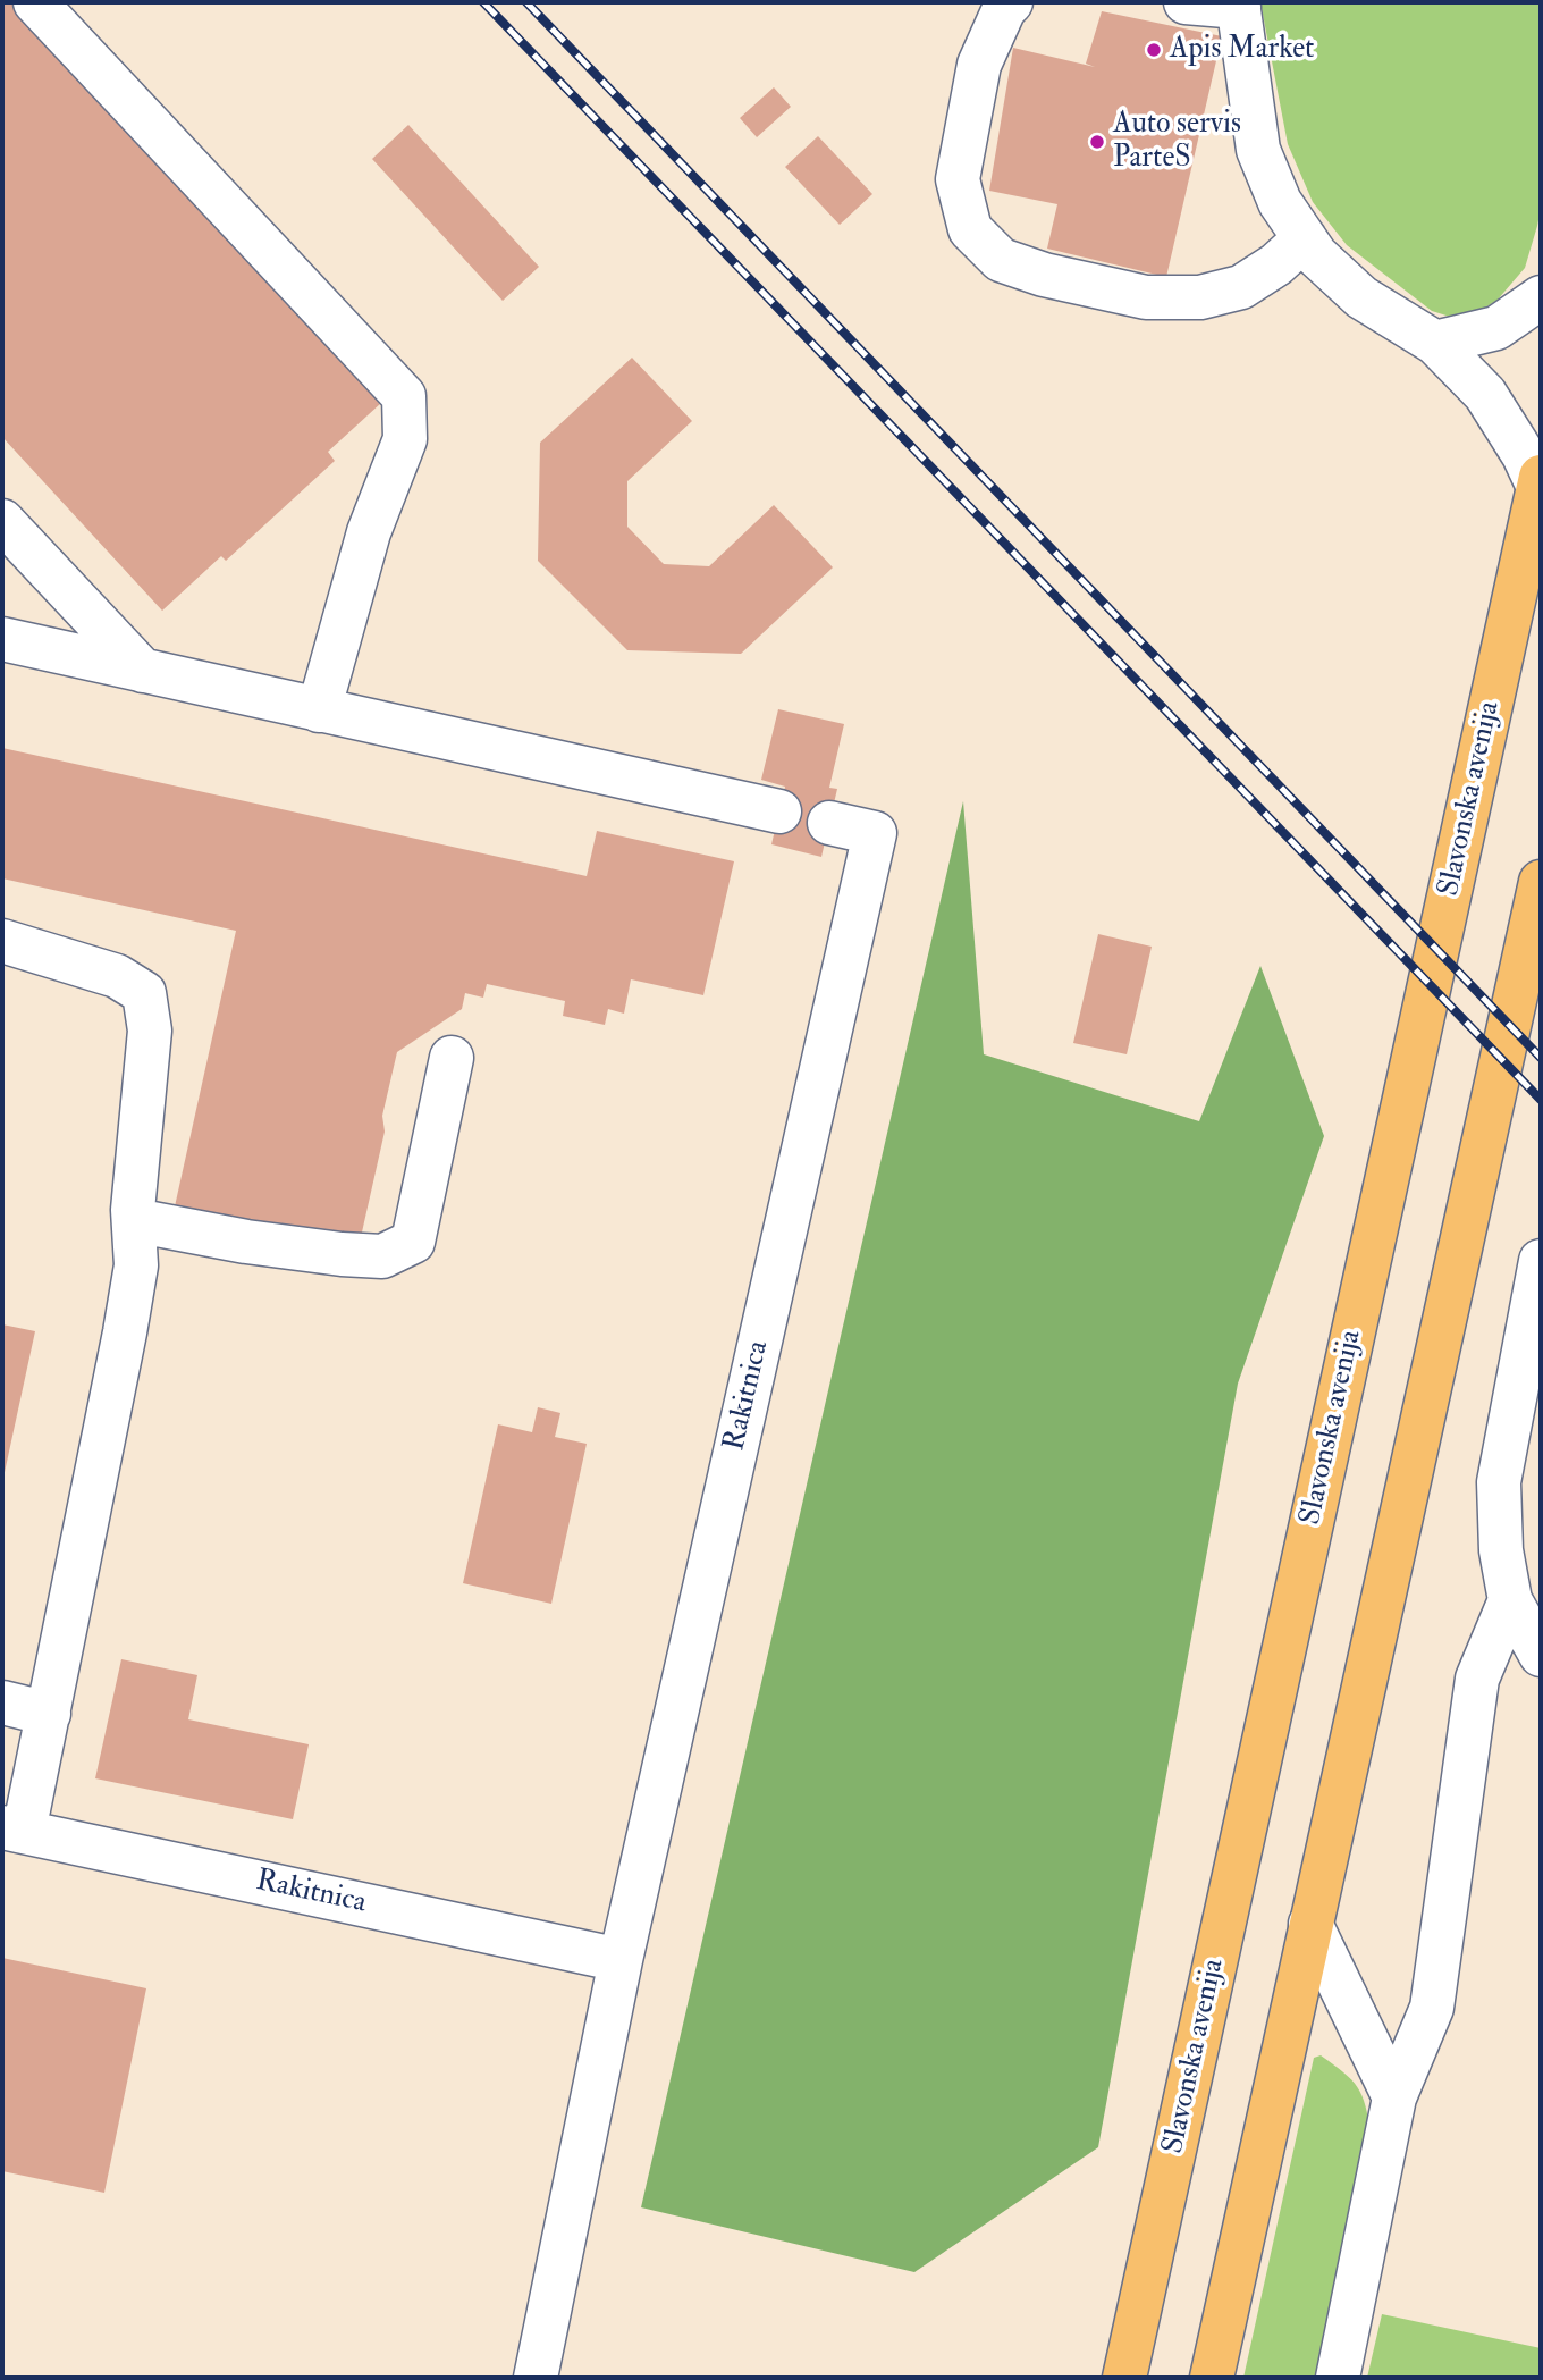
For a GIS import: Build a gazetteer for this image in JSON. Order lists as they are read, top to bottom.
{
  "streets": {
    "main road": ["Slavonska avenija"],
    "street": ["Rakitnica"]
  },
  "places": ["Apis Market", "Auto servis ParteS"]
}
